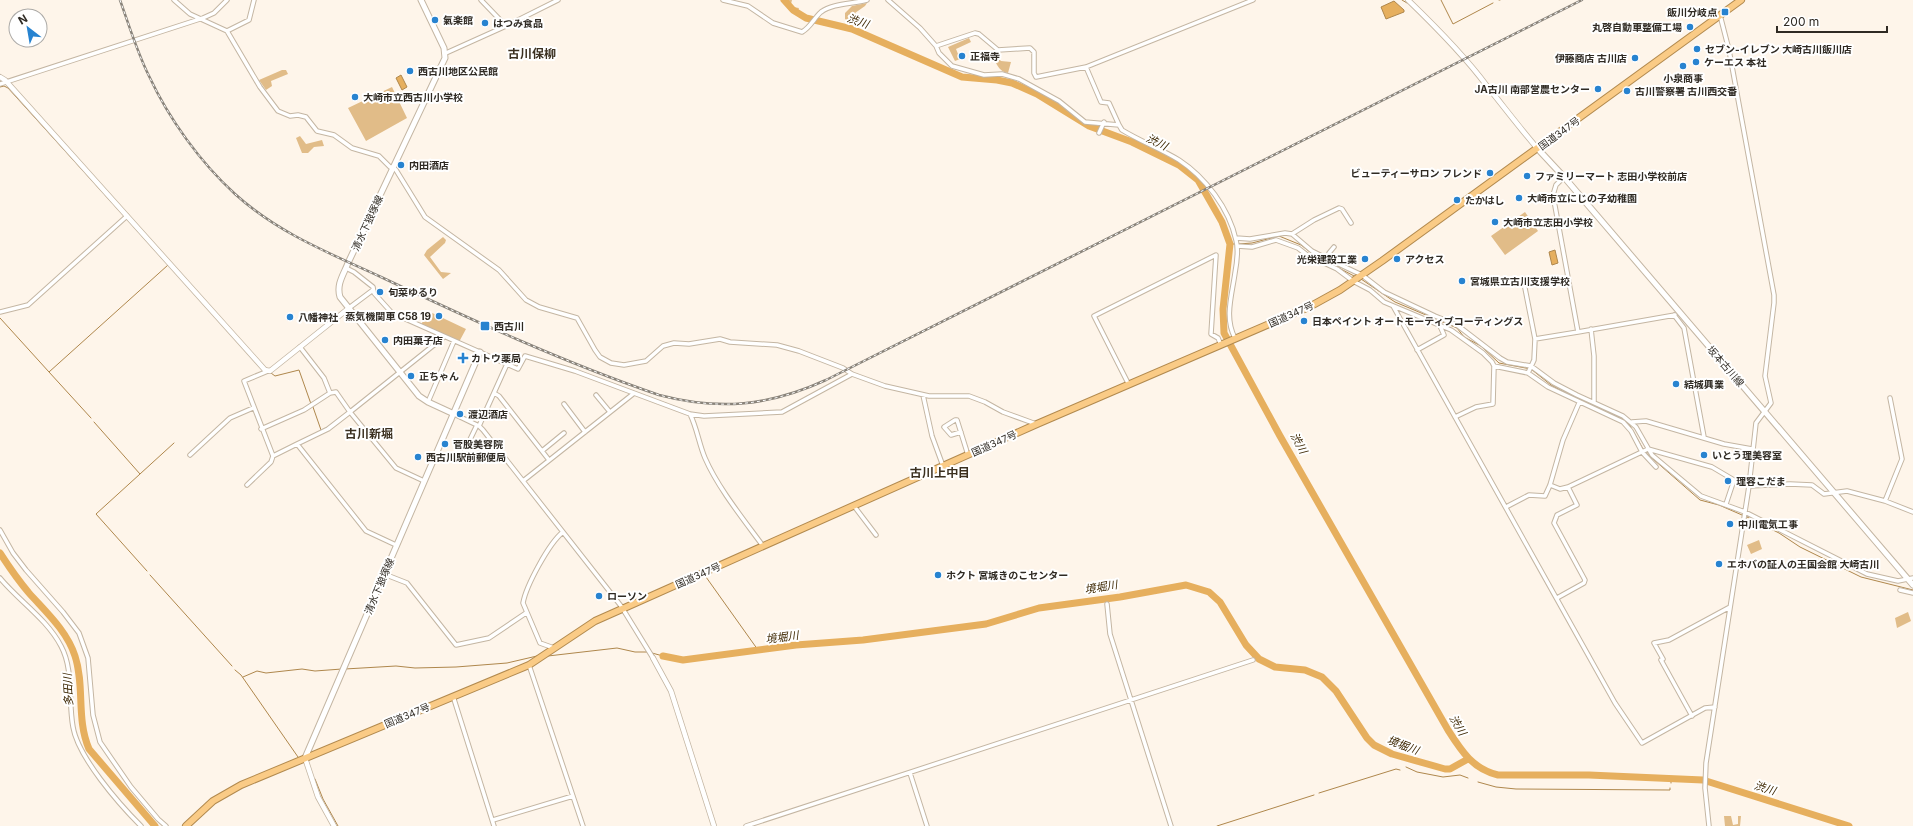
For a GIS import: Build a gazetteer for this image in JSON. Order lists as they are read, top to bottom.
{
  "streets": {
    "highway": ["国道347号"],
    "main road": ["清水下狼塚線", "坂本古川線"]
  },
  "crossings": [
    ["国道347号", "清水下狼塚線"],
    ["国道347号", "坂本古川線"]
  ],
  "districts": ["古川保柳", "古川新堀", "古川上中目"],
  "water": ["渋川", "境堀川", "多田川"],
  "places": {
    "transit": ["飯川分岐点", "西古川"],
    "other": [
      "氣楽館",
      "はつみ食品",
      "丸啓自動車整備工場",
      "セブン-イレブン 大崎古川飯川店",
      "正福寺",
      "伊藤商店 古川店",
      "ケーエス 本社",
      "小泉商事",
      "西古川地区公民館",
      "JA古川 南部営農センター",
      "古川警察署 古川西交番",
      "大崎市立西古川小学校",
      "内田酒店",
      "ビューティーサロン フレンド",
      "ファミリーマート 志田小学校前店",
      "大崎市立にじの子幼稚園",
      "たかはし",
      "大崎市立志田小学校",
      "光栄建設工業",
      "アクセス",
      "宮城県立古川支援学校",
      "旬菜ゆるり",
      "蒸気機関車 C58 19",
      "八幡神社",
      "日本ペイント オートモーティブコーティングス",
      "内田菓子店",
      "正ちゃん",
      "結城興業",
      "渡辺酒店",
      "菅股美容院",
      "いとう理美容室",
      "西古川駅前郵便局",
      "理容こだま",
      "中川電気工事",
      "エホバの証人の王国会館 大崎古川",
      "ホクト 宮城きのこセンター",
      "ローソン"
    ],
    "health": ["カトウ薬局"]
  },
  "scale_bar": "200 m",
  "north": "top left"
}
